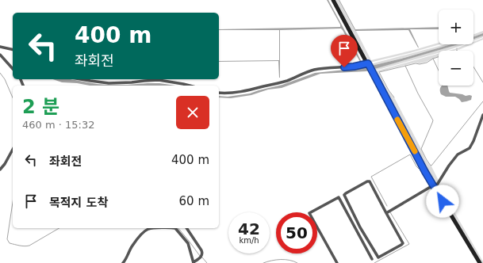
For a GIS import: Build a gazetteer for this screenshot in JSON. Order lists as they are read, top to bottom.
{
  "page": {
    "map_buttons": ["+", "−"],
    "turn": ["400 m", "좌회전"],
    "heading": ["2 분", "460 m · 15:32"],
    "list": [
      {
        "name": "좌회전",
        "value": "400 m"
      },
      {
        "name": "목적지 도착",
        "value": "60 m"
      }
    ],
    "speed": "42 km/h",
    "limit": "50"
  }
}
